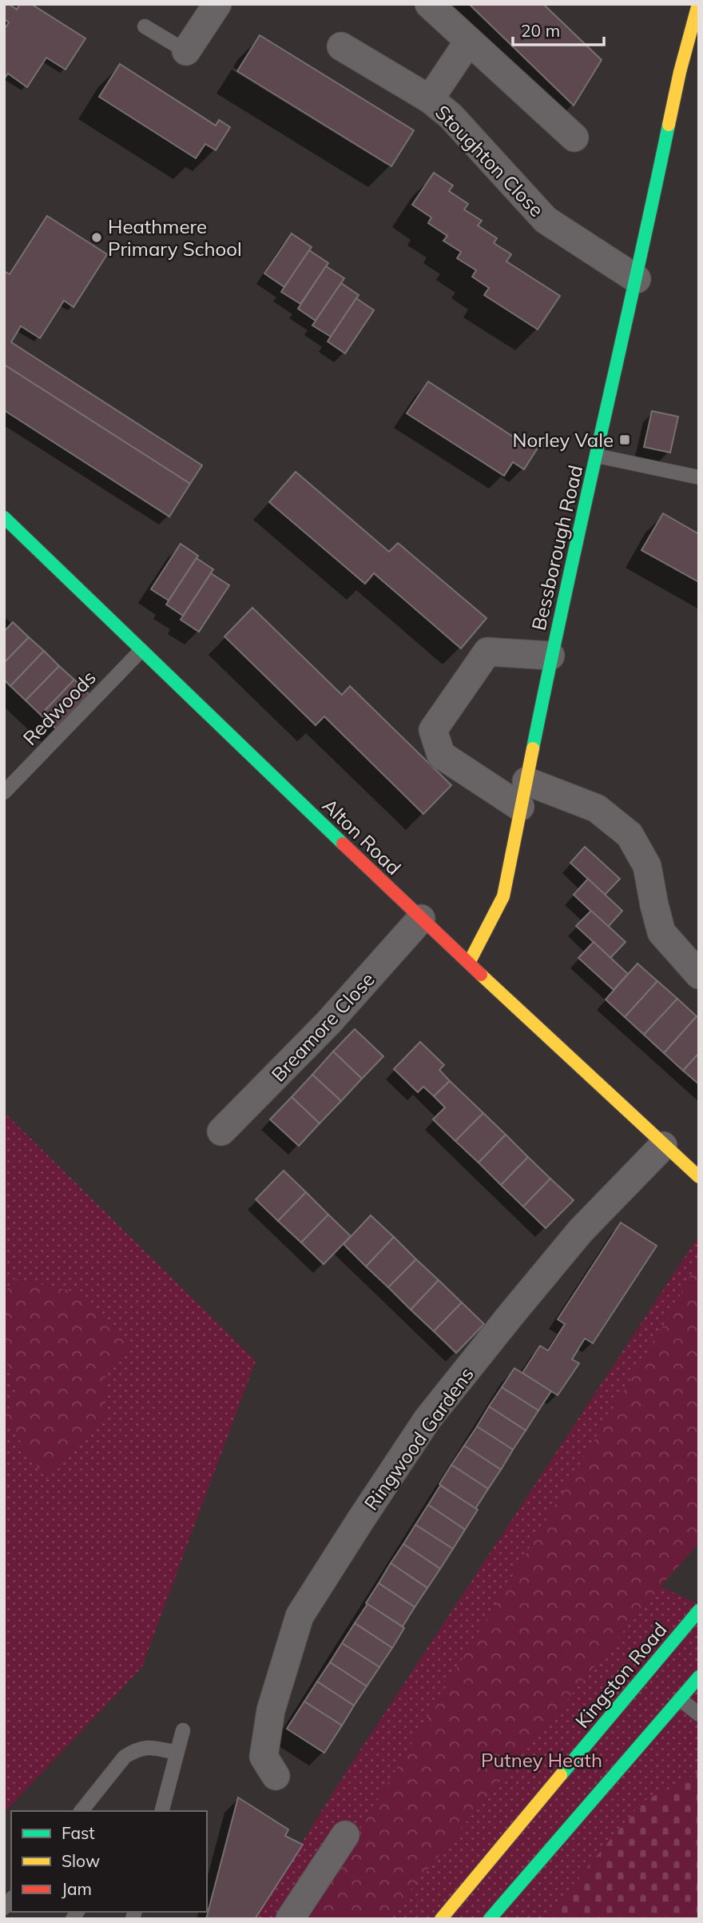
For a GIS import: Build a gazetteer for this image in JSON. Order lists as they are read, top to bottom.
{
  "streets": {
    "main road": ["Bessborough Road", "Alton Road", "Kingston Road"],
    "street": ["Stoughton Close", "Breamore Close", "Ringwood Gardens"],
    "lane": ["Redwoods"]
  },
  "crossings": [
    ["Stoughton Close", "Bessborough Road"],
    ["Bessborough Road", "Alton Road"],
    ["Redwoods", "Alton Road"],
    ["Alton Road", "Breamore Close"],
    ["Alton Road", "Ringwood Gardens"]
  ],
  "parks": ["Putney Heath"],
  "places": {
    "other": ["Heathmere Primary School"],
    "transit": ["Norley Vale"]
  },
  "legend": ["Fast", "Slow", "Jam"],
  "scale_bar": "20 m"
}
